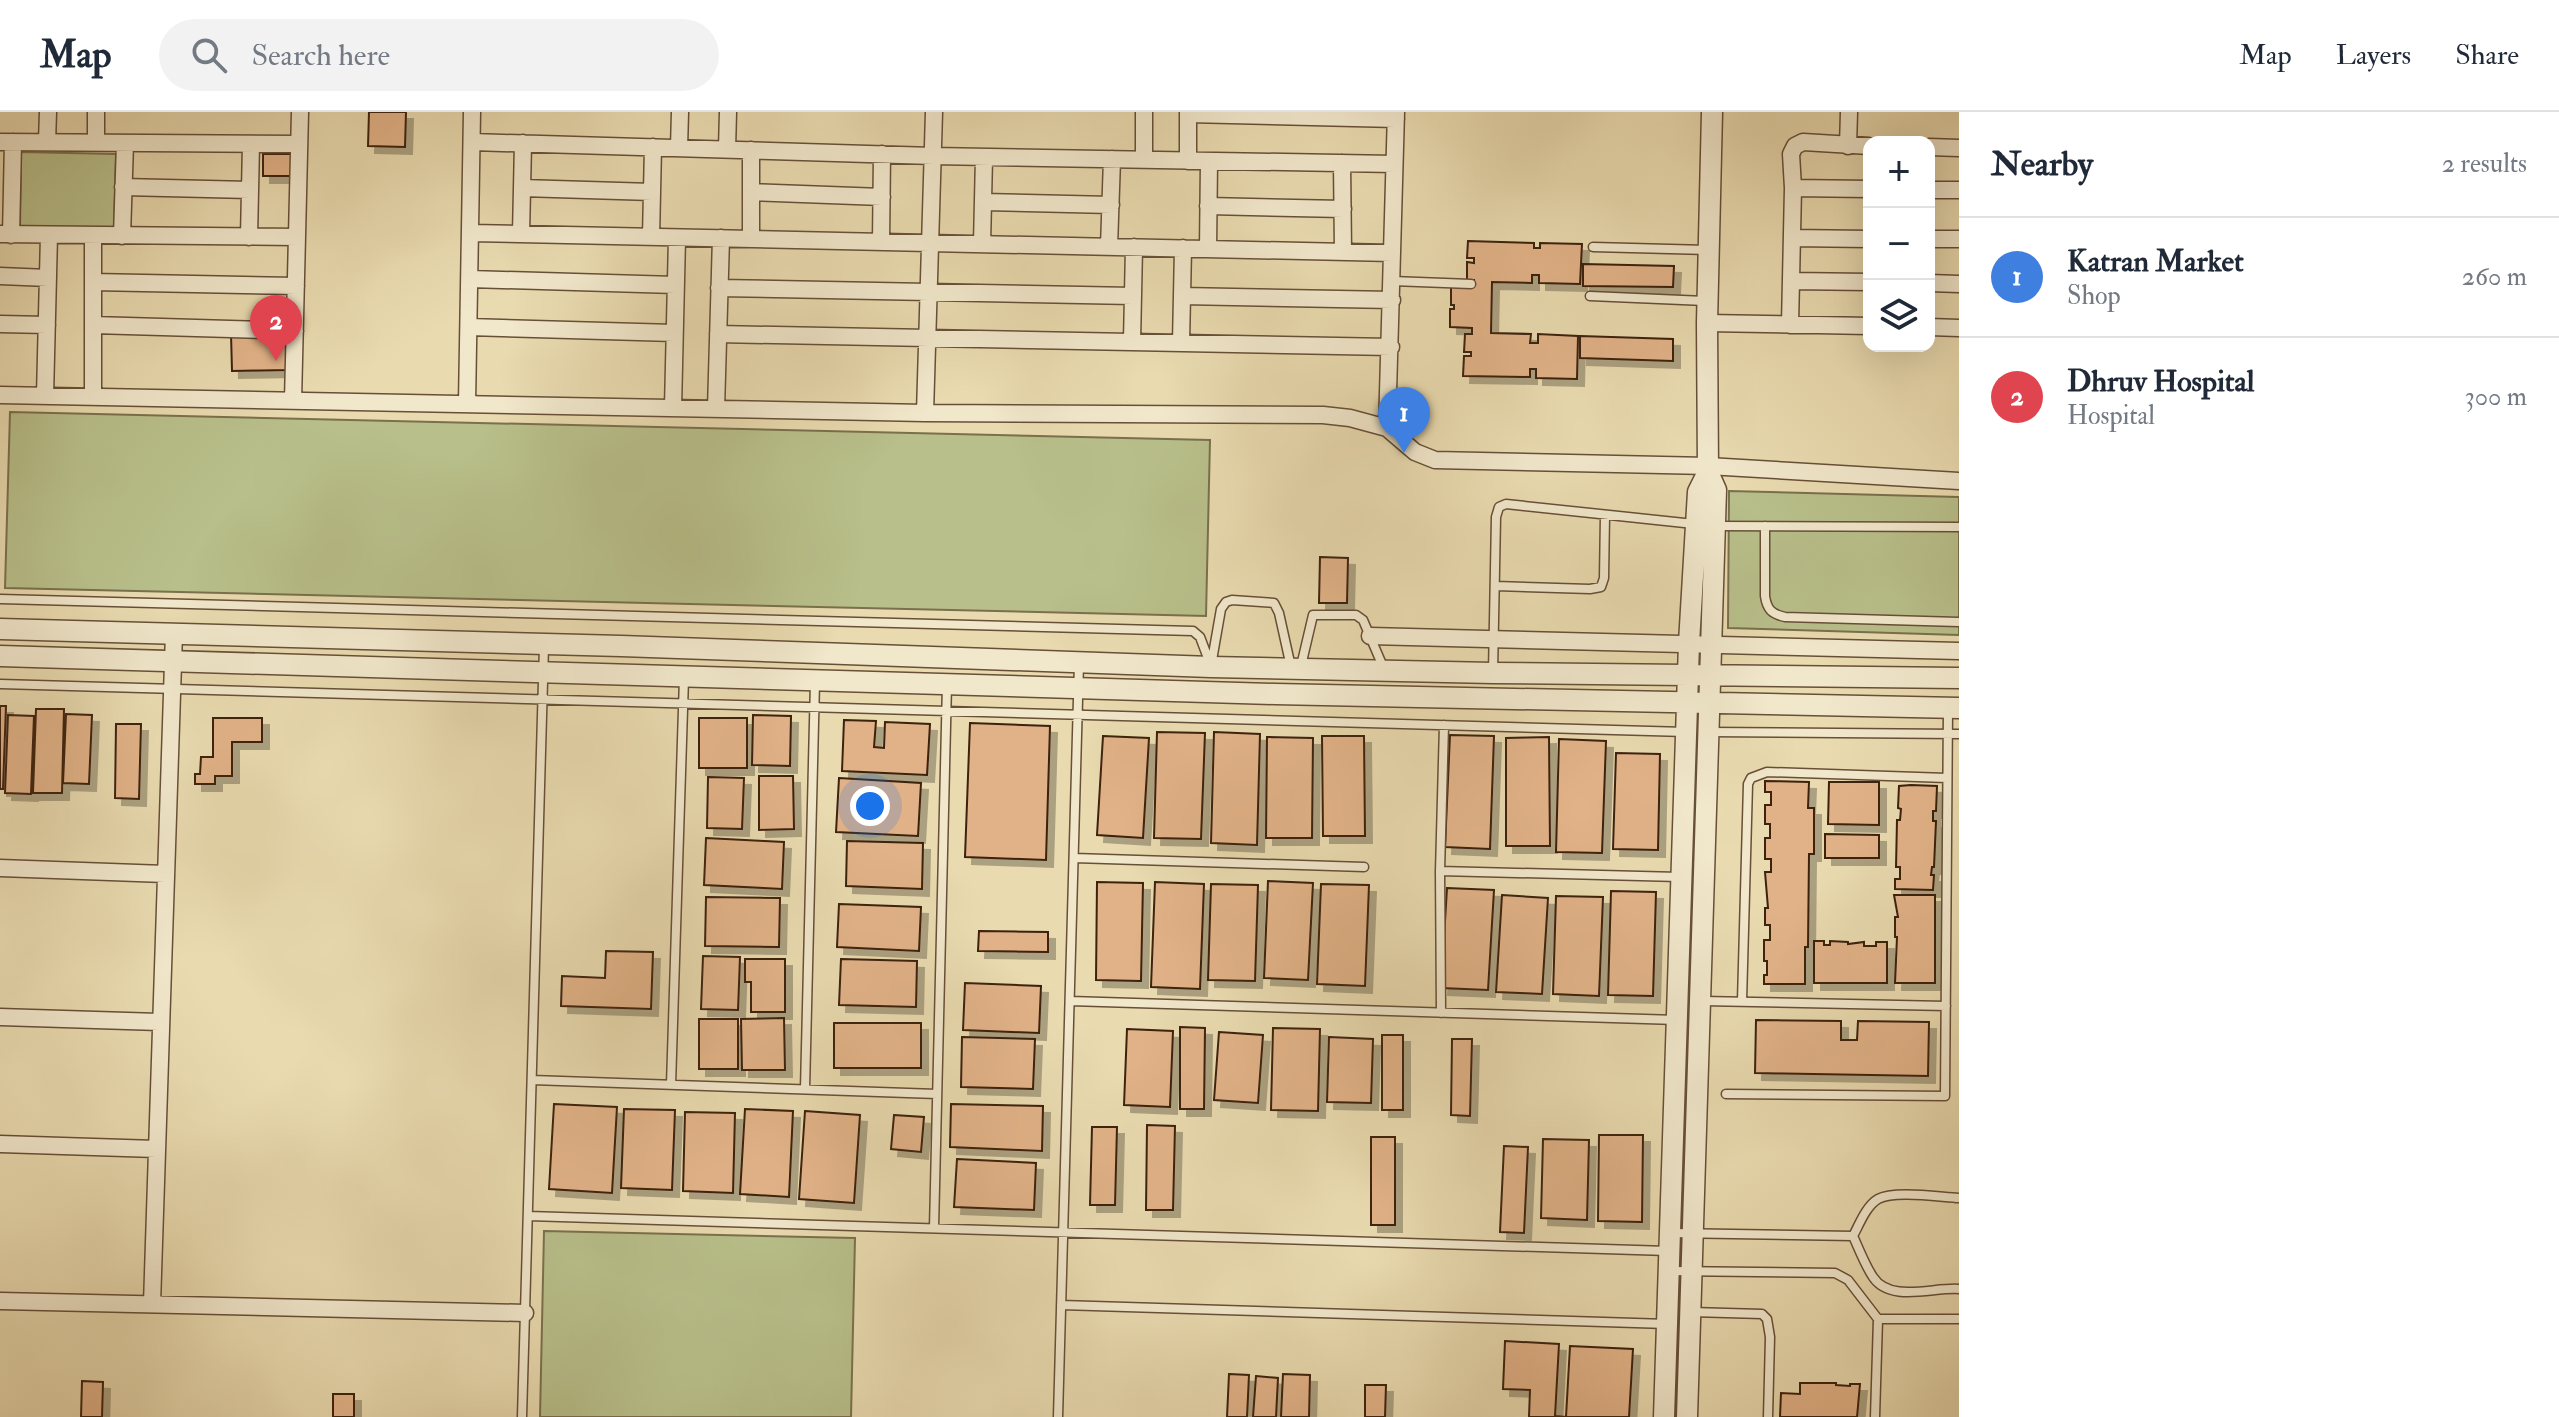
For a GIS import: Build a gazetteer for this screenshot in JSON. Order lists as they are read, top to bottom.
{
  "page": {
    "header": "Map",
    "search": "Search here",
    "nav": ["Map", "Layers", "Share"],
    "heading": ["Nearby", "2 results"],
    "map_buttons": ["+", "−"],
    "list": [
      {
        "mark": "1",
        "name": "Katran Market",
        "note": "Shop",
        "value": "260 m"
      },
      {
        "mark": "2",
        "name": "Dhruv Hospital",
        "note": "Hospital",
        "value": "300 m"
      }
    ],
    "pins": ["2", "1"]
  }
}
